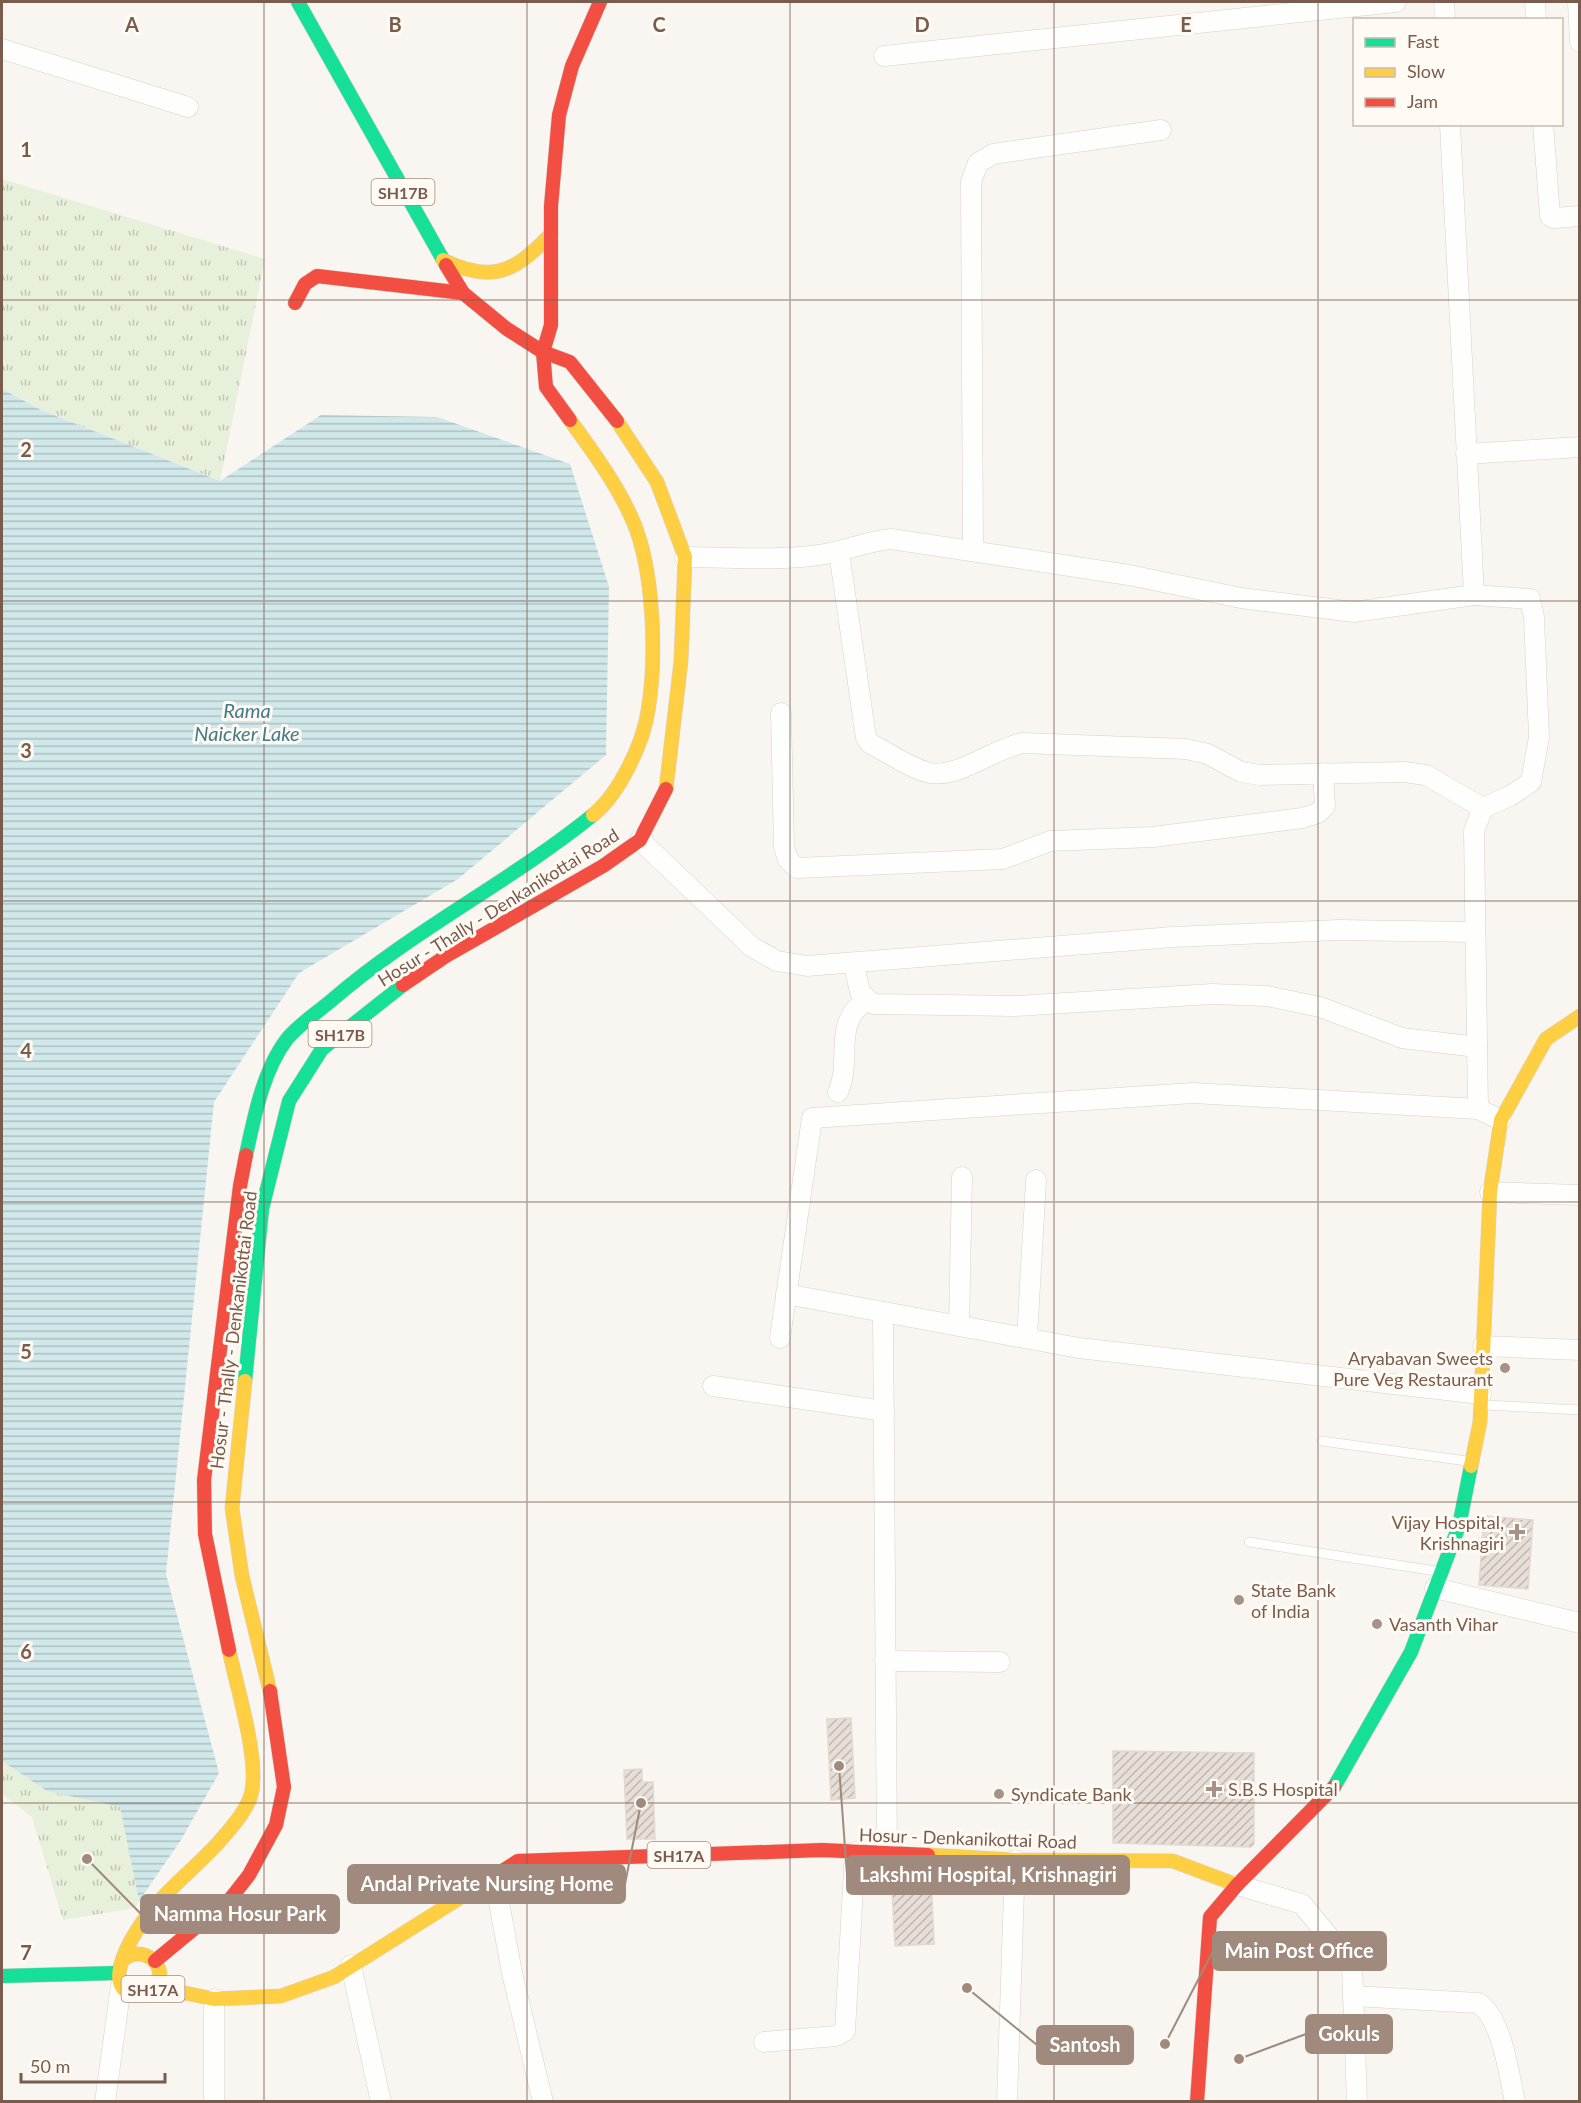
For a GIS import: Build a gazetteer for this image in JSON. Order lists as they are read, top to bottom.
{
  "streets": {
    "main road": [
      "SH17B",
      "Hosur - Thally - Denkanikottai Road",
      "Hosur - Denkanikottai Road",
      "SH17A"
    ]
  },
  "crossings": [
    ["Hosur - Thally - Denkanikottai Road", "Hosur - Denkanikottai Road"],
    ["Hosur - Thally - Denkanikottai Road", "SH17A"],
    ["Hosur - Denkanikottai Road", "SH17A"]
  ],
  "water": ["Rama Naicker Lake"],
  "places": {
    "other": [
      "Aryabavan Sweets Pure Veg Restaurant",
      "State Bank of India",
      "Vasanth Vihar",
      "Lakshmi Hospital, Krishnagiri",
      "Syndicate Bank",
      "Andal Private Nursing Home",
      "Namma Hosur Park",
      "Santosh",
      "Main Post Office",
      "Gokuls"
    ],
    "health": ["Vijay Hospital, Krishnagiri", "S.B.S Hospital"]
  },
  "legend": ["Fast", "Slow", "Jam"],
  "scale_bar": "50 m",
  "grid": {
    "columns": [
      "A",
      "B",
      "C",
      "D",
      "E"
    ],
    "rows": [
      "1",
      "2",
      "3",
      "4",
      "5",
      "6",
      "7"
    ]
  }
}
